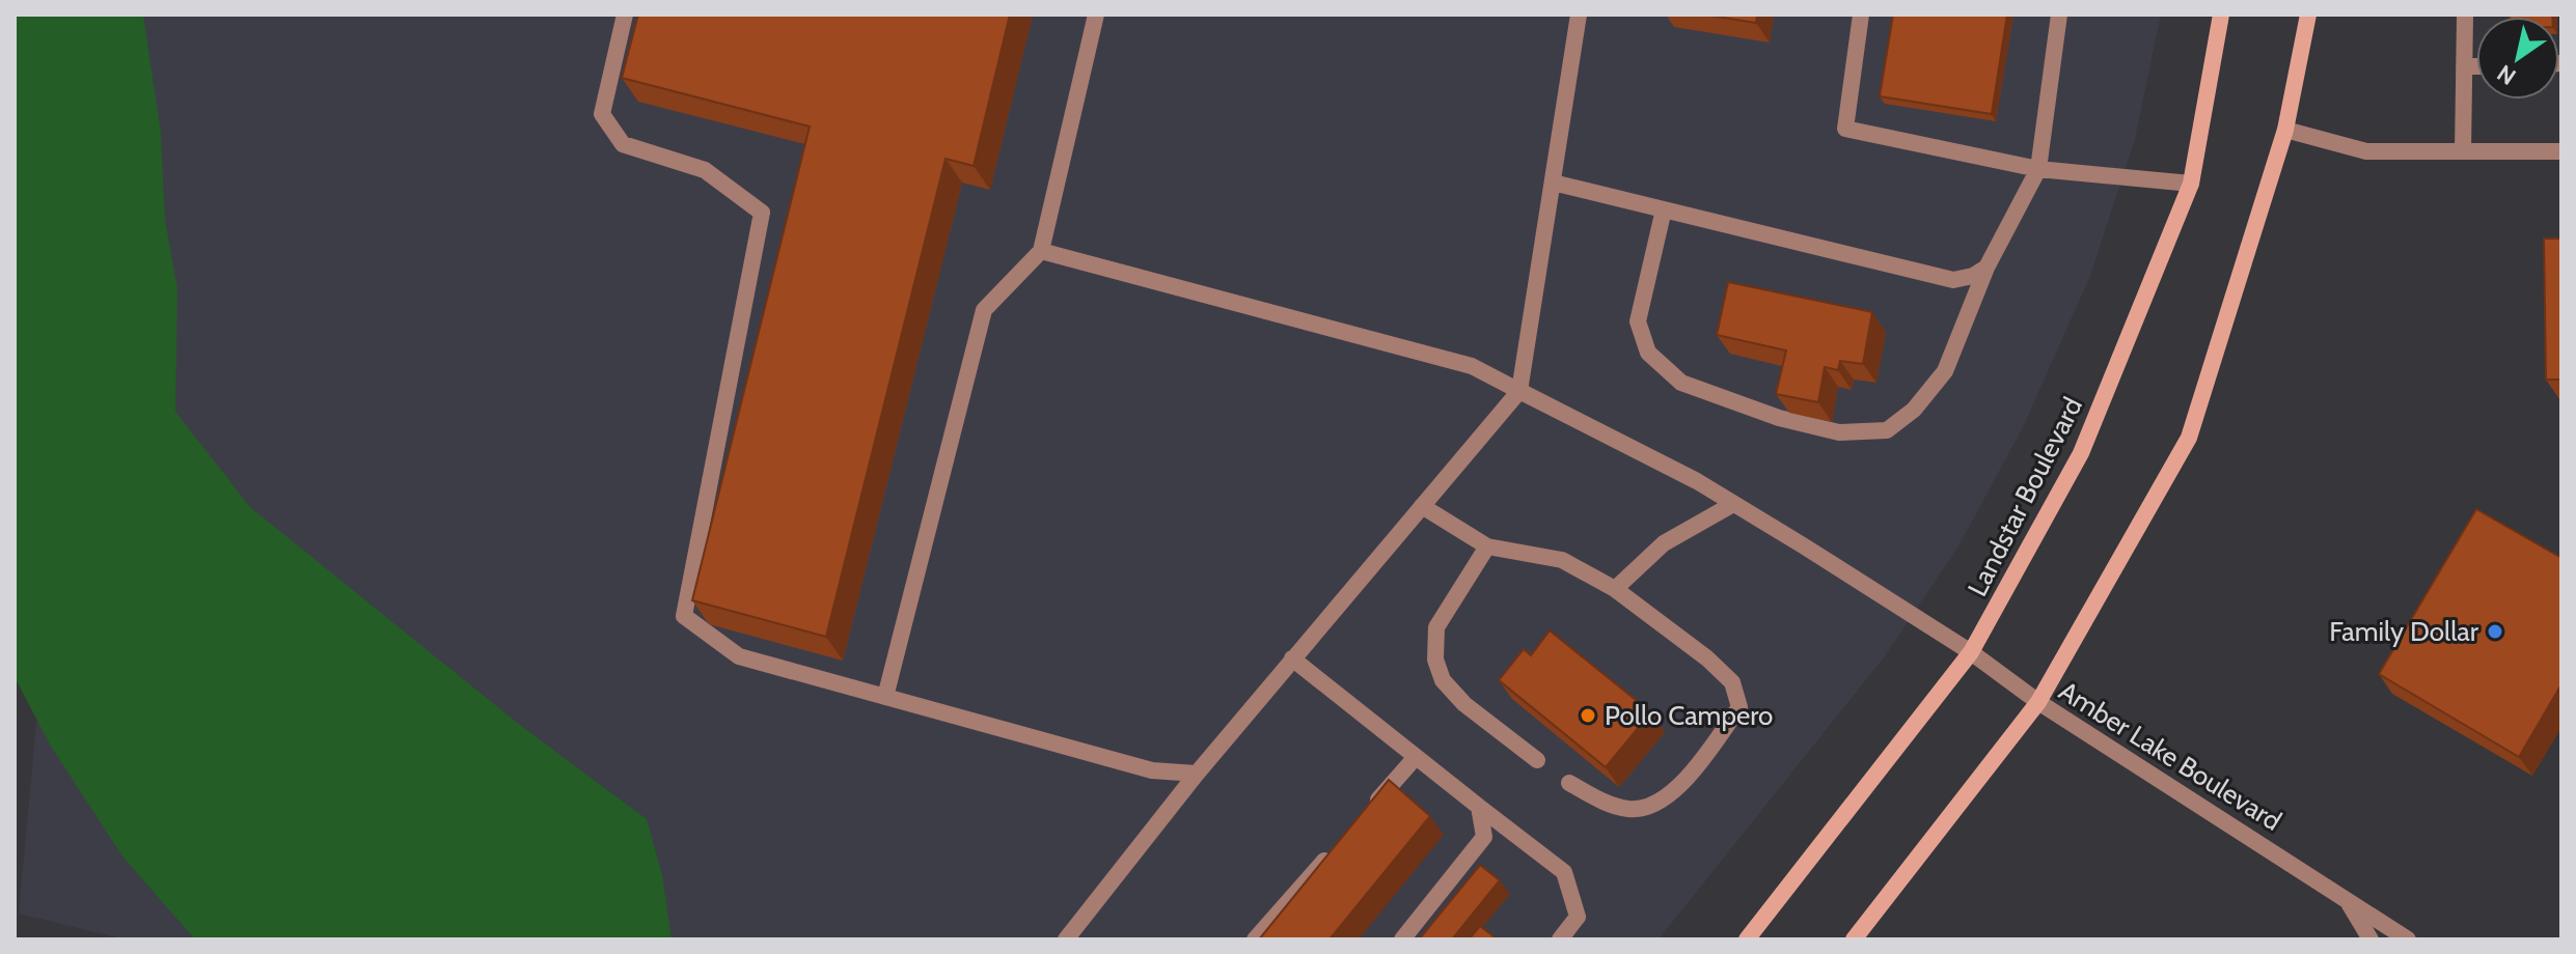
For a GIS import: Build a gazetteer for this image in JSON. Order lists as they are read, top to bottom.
{
  "streets": {
    "main road": ["Landstar Boulevard"],
    "lane": ["Amber Lake Boulevard"]
  },
  "crossings": [
    ["Landstar Boulevard", "Amber Lake Boulevard"]
  ],
  "places": ["Family Dollar", "Pollo Campero"],
  "north": "bottom left"
}
